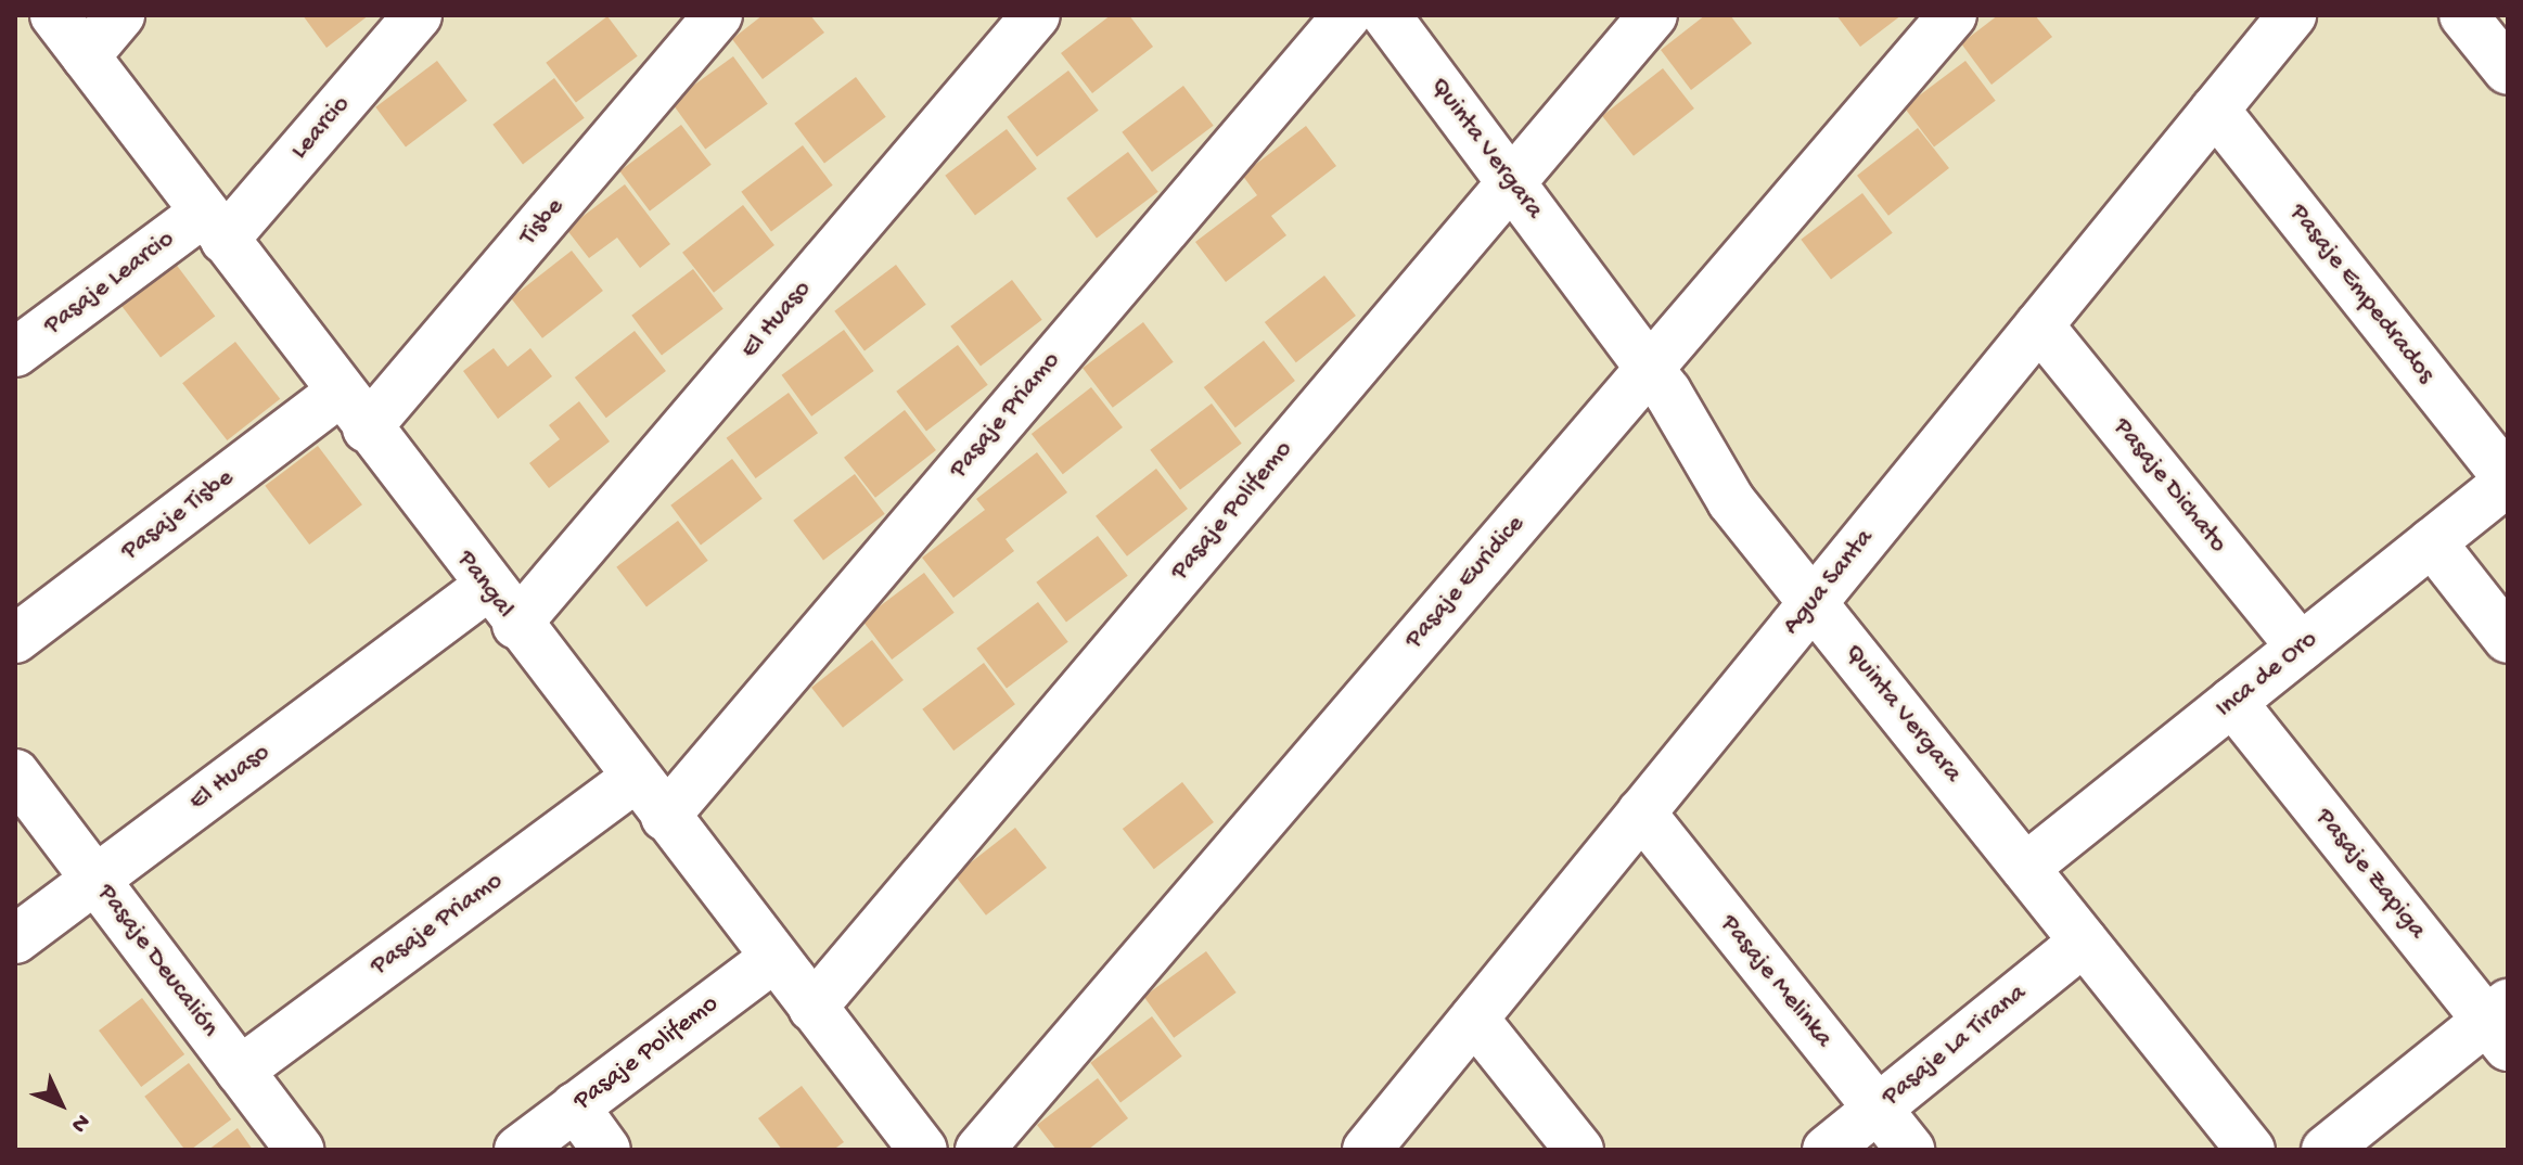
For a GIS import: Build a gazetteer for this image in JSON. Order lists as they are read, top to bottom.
{
  "streets": {
    "street": [
      "Learcio",
      "Quinta Vergara",
      "Tisbe",
      "Pasaje Learcio",
      "Pasaje Empedrados",
      "El Huaso",
      "Pasaje Priamo",
      "Pasaje Dichato",
      "Pasaje Polifemo",
      "Pasaje Tisbe",
      "Pasaje Euridice",
      "Agua Santa",
      "Pangal",
      "Inca de Oro",
      "Pasaje Zapiga",
      "Pasaje Deucalión",
      "Pasaje Melinka",
      "Pasaje La Tirana"
    ]
  },
  "crossings": [
    ["Learcio", "Pasaje Learcio"],
    ["Learcio", "Pangal"],
    ["Quinta Vergara", "Pasaje Polifemo"],
    ["Quinta Vergara", "Pasaje Euridice"],
    ["Quinta Vergara", "Agua Santa"],
    ["Quinta Vergara", "Inca de Oro"],
    ["Quinta Vergara", "Pasaje La Tirana"],
    ["Tisbe", "Pasaje Tisbe"],
    ["Tisbe", "Pangal"],
    ["Pasaje Learcio", "Pangal"],
    ["Pasaje Empedrados", "Agua Santa"],
    ["Pasaje Empedrados", "Inca de Oro"],
    ["El Huaso", "Pangal"],
    ["El Huaso", "Pasaje Deucalión"],
    ["Pasaje Priamo", "Pangal"],
    ["Pasaje Priamo", "Pasaje Deucalión"],
    ["Pasaje Dichato", "Agua Santa"],
    ["Pasaje Dichato", "Inca de Oro"],
    ["Pasaje Polifemo", "Pangal"],
    ["Pasaje Tisbe", "Pangal"],
    ["Agua Santa", "Pasaje Melinka"],
    ["Inca de Oro", "Pasaje Zapiga"],
    ["Pasaje Melinka", "Pasaje La Tirana"]
  ],
  "north": "bottom right"
}
